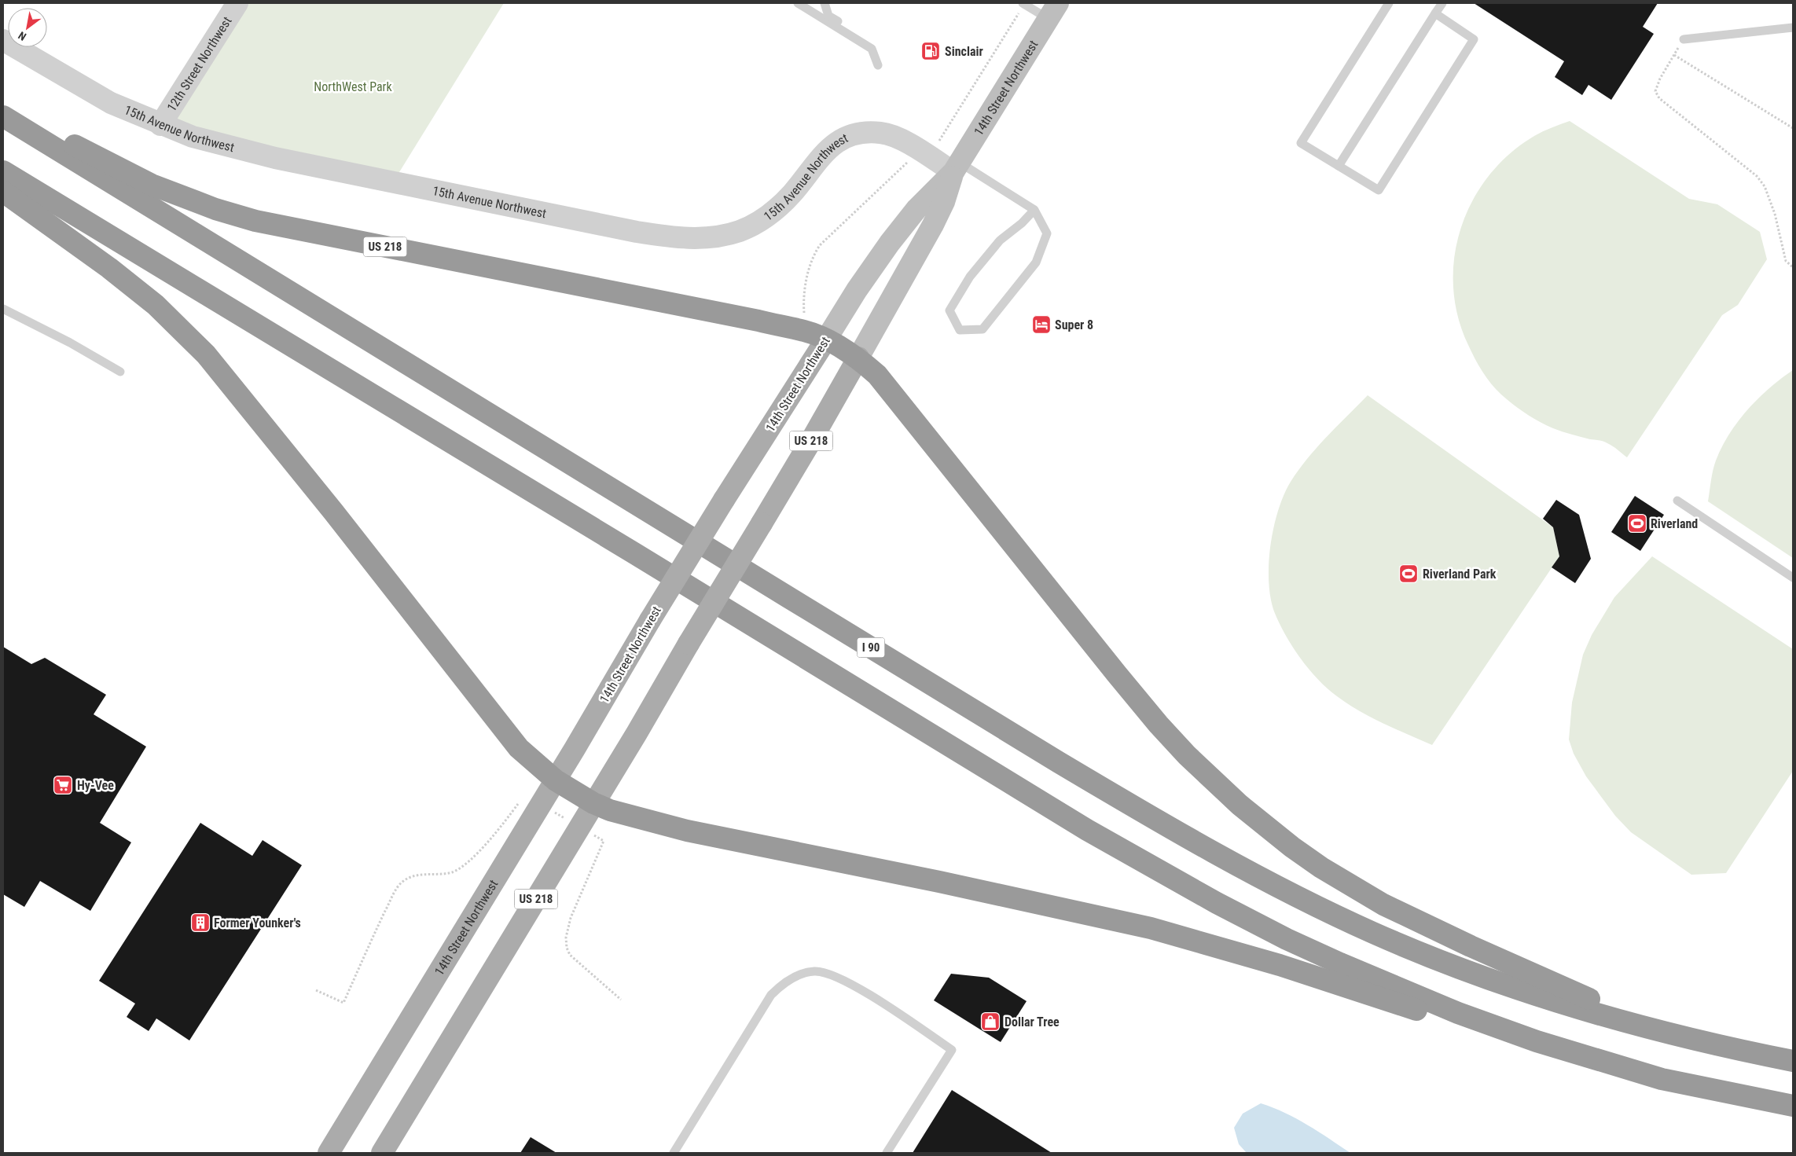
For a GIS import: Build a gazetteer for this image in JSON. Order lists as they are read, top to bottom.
{
  "streets": {
    "highway": ["US 218", "I 90"],
    "main road": ["14th Street Northwest"],
    "street": ["12th Street Northwest", "15th Avenue Northwest"]
  },
  "crossings": [
    ["12th Street Northwest", "15th Avenue Northwest"],
    ["14th Street Northwest", "15th Avenue Northwest"],
    ["14th Street Northwest", "US 218"]
  ],
  "parks": ["NorthWest Park"],
  "places": {
    "fuel station": ["Sinclair"],
    "hotel": ["Super 8"],
    "sports": ["Riverland", "Riverland Park"],
    "supermarket": ["Hy-Vee"],
    "building": ["Former Younker's"],
    "shop": ["Dollar Tree"]
  },
  "north": "bottom left"
}
